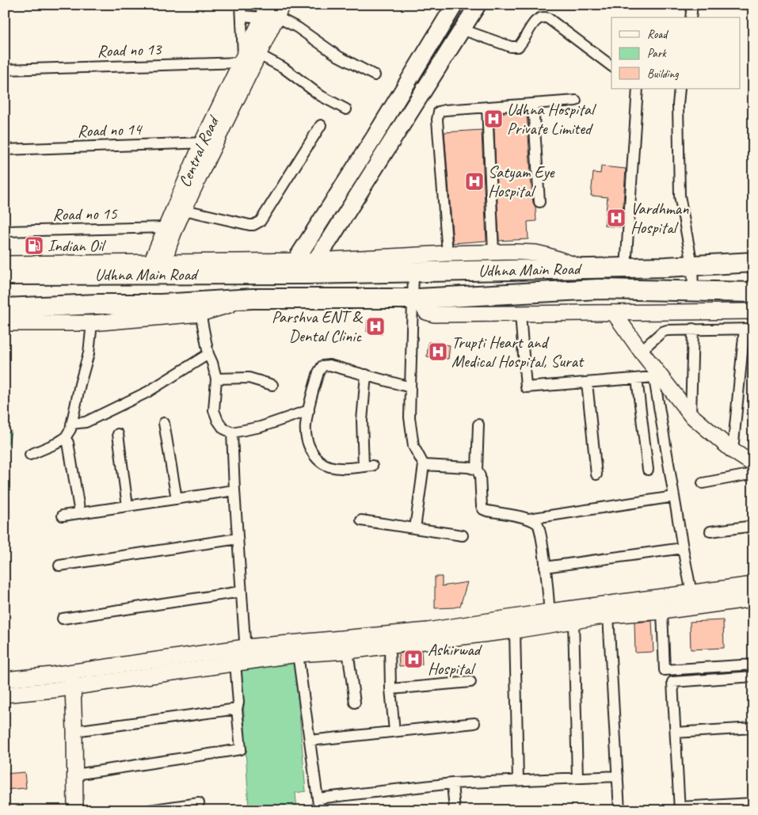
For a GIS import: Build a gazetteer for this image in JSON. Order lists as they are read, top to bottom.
{
  "streets": {
    "highway": ["Udhna Main Road"],
    "street": [
      "Road no 13",
      "Road no 14",
      "Central Road",
      "Road no 15"
    ]
  },
  "crossings": [
    ["Road no 13", "Central Road"],
    ["Road no 14", "Central Road"],
    ["Central Road", "Road no 15"],
    ["Central Road", "Udhna Main Road"]
  ],
  "places": {
    "hospital": [
      "Udhna Hospital Private Limited",
      "Satyam Eye Hospital",
      "Vardhman Hospital",
      "Parshva ENT & Dental Clinic",
      "Trupti Heart and Medical Hospital, Surat",
      "Ashirwad Hospital"
    ],
    "fuel station": ["Indian Oil"]
  },
  "legend": ["Road", "Park", "Building"]
}
